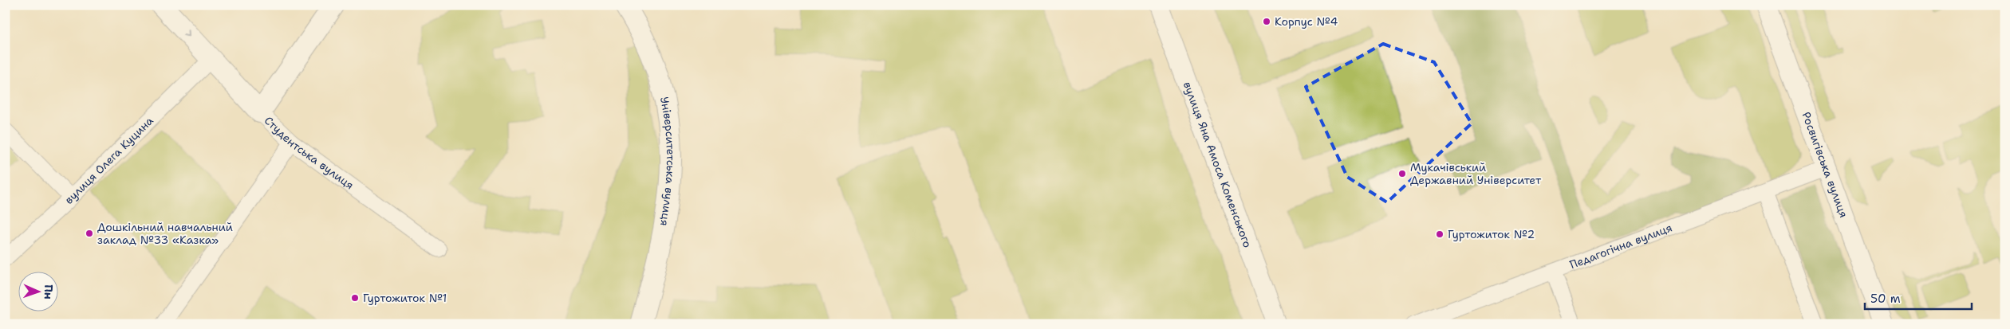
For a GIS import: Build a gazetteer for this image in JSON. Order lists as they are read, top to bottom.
{
  "streets": {
    "main road": ["Студентська вулиця", "Університетська вулиця"],
    "street": [
      "вулиця Олега Куцина",
      "вулиця Яна Амоса Коменського",
      "Росвигівська вулиця",
      "Педагогічна вулиця"
    ]
  },
  "crossings": [
    ["Студентська вулиця", "вулиця Олега Куцина"],
    ["Росвигівська вулиця", "Педагогічна вулиця"]
  ],
  "places": [
    "Корпус №4",
    "Мукачівський Державний Університет",
    "Дошкільний навчальний заклад №33 «Казка»",
    "Гуртожиток №2",
    "Гуртожиток №1"
  ],
  "scale_bar": "50 m",
  "north": "right"
}
